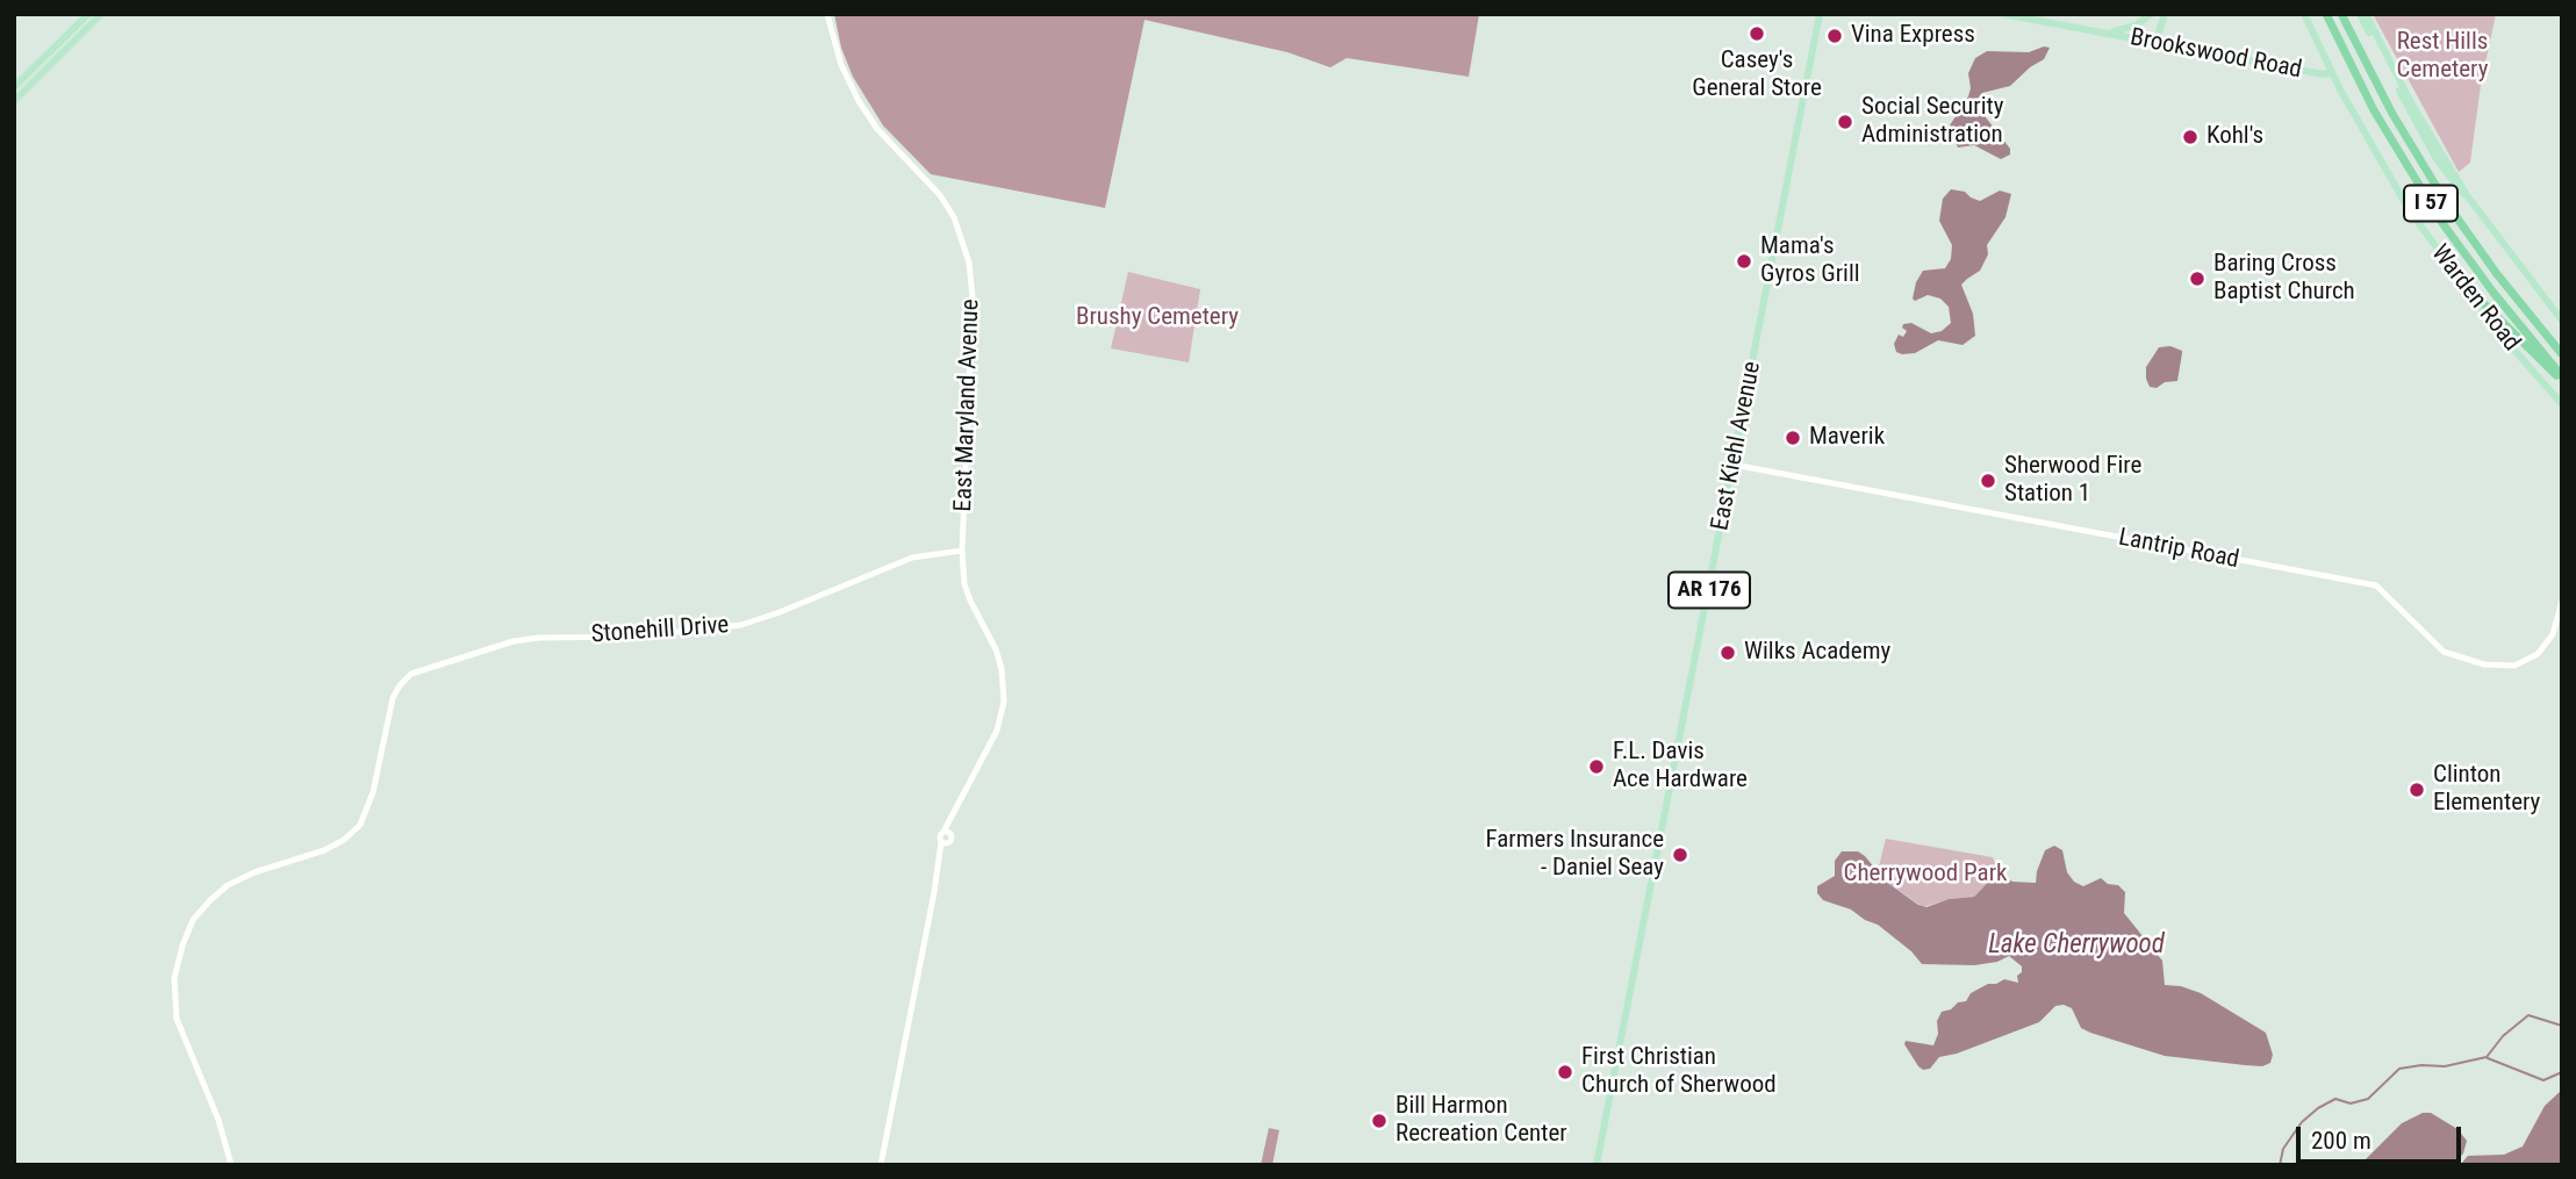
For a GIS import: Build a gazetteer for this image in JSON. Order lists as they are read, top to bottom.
{
  "streets": {
    "highway": ["I 57"],
    "main road": [
      "Brookswood Road",
      "Warden Road",
      "East Kiehl Avenue",
      "AR 176"
    ],
    "street": ["East Maryland Avenue", "Lantrip Road", "Stonehill Drive"]
  },
  "crossings": [
    ["Brookswood Road", "Warden Road"],
    ["East Maryland Avenue", "Stonehill Drive"],
    ["East Kiehl Avenue", "Lantrip Road"]
  ],
  "water": ["Lake Cherrywood"],
  "parks": ["Rest Hills Cemetery", "Brushy Cemetery", "Cherrywood Park"],
  "places": [
    "Casey's General Store",
    "Vina Express",
    "Social Security Administration",
    "Kohl's",
    "Mama's Gyros Grill",
    "Baring Cross Baptist Church",
    "Maverik",
    "Sherwood Fire Station 1",
    "Wilks Academy",
    "F.L. Davis Ace Hardware",
    "Clinton Elementery",
    "Farmers Insurance - Daniel Seay",
    "First Christian Church of Sherwood",
    "Bill Harmon Recreation Center"
  ],
  "scale_bar": "200 m"
}
